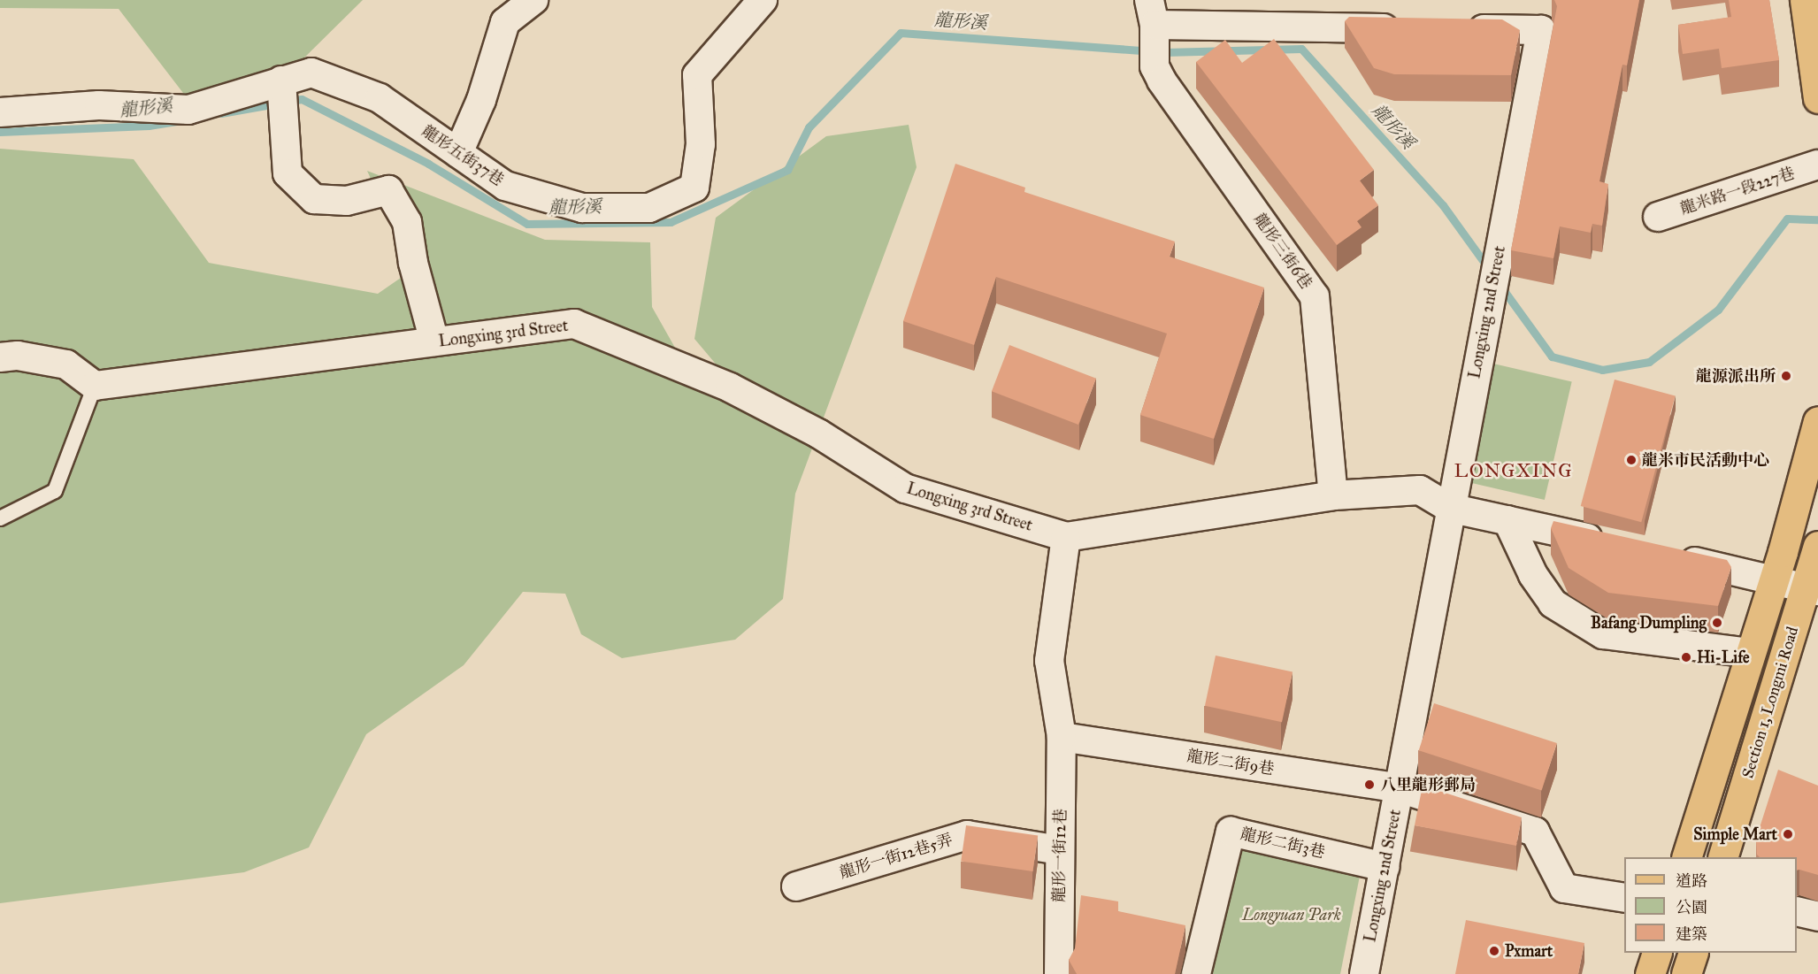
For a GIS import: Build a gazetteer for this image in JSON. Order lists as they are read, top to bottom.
{
  "streets": {
    "main road": ["Section 1, Longmi Road"],
    "street": [
      "龍形五街37巷",
      "龍米路一段227巷",
      "龍形三街6巷",
      "Longxing 2nd Street",
      "Longxing 3rd Street",
      "龍形二街9巷",
      "龍形二街3巷",
      "龍形一街12巷",
      "龍形一街12巷5弄"
    ]
  },
  "crossings": [
    ["龍形三街6巷", "Longxing 3rd Street"],
    ["Longxing 2nd Street", "Longxing 3rd Street"],
    ["Longxing 2nd Street", "龍形二街9巷"],
    ["Longxing 2nd Street", "龍形二街3巷"],
    ["Longxing 3rd Street", "龍形一街12巷"],
    ["龍形二街9巷", "龍形一街12巷"],
    ["龍形一街12巷", "龍形一街12巷5弄"]
  ],
  "districts": ["LONGXING"],
  "water": ["龍形溪"],
  "parks": ["Longyuan Park"],
  "places": [
    "龍源派出所",
    "龍米市民活動中心",
    "Bafang Dumpling",
    "Hi-Life",
    "八里龍形郵局",
    "Simple Mart",
    "Pxmart"
  ],
  "legend": ["道路", "公園", "建築"]
}
